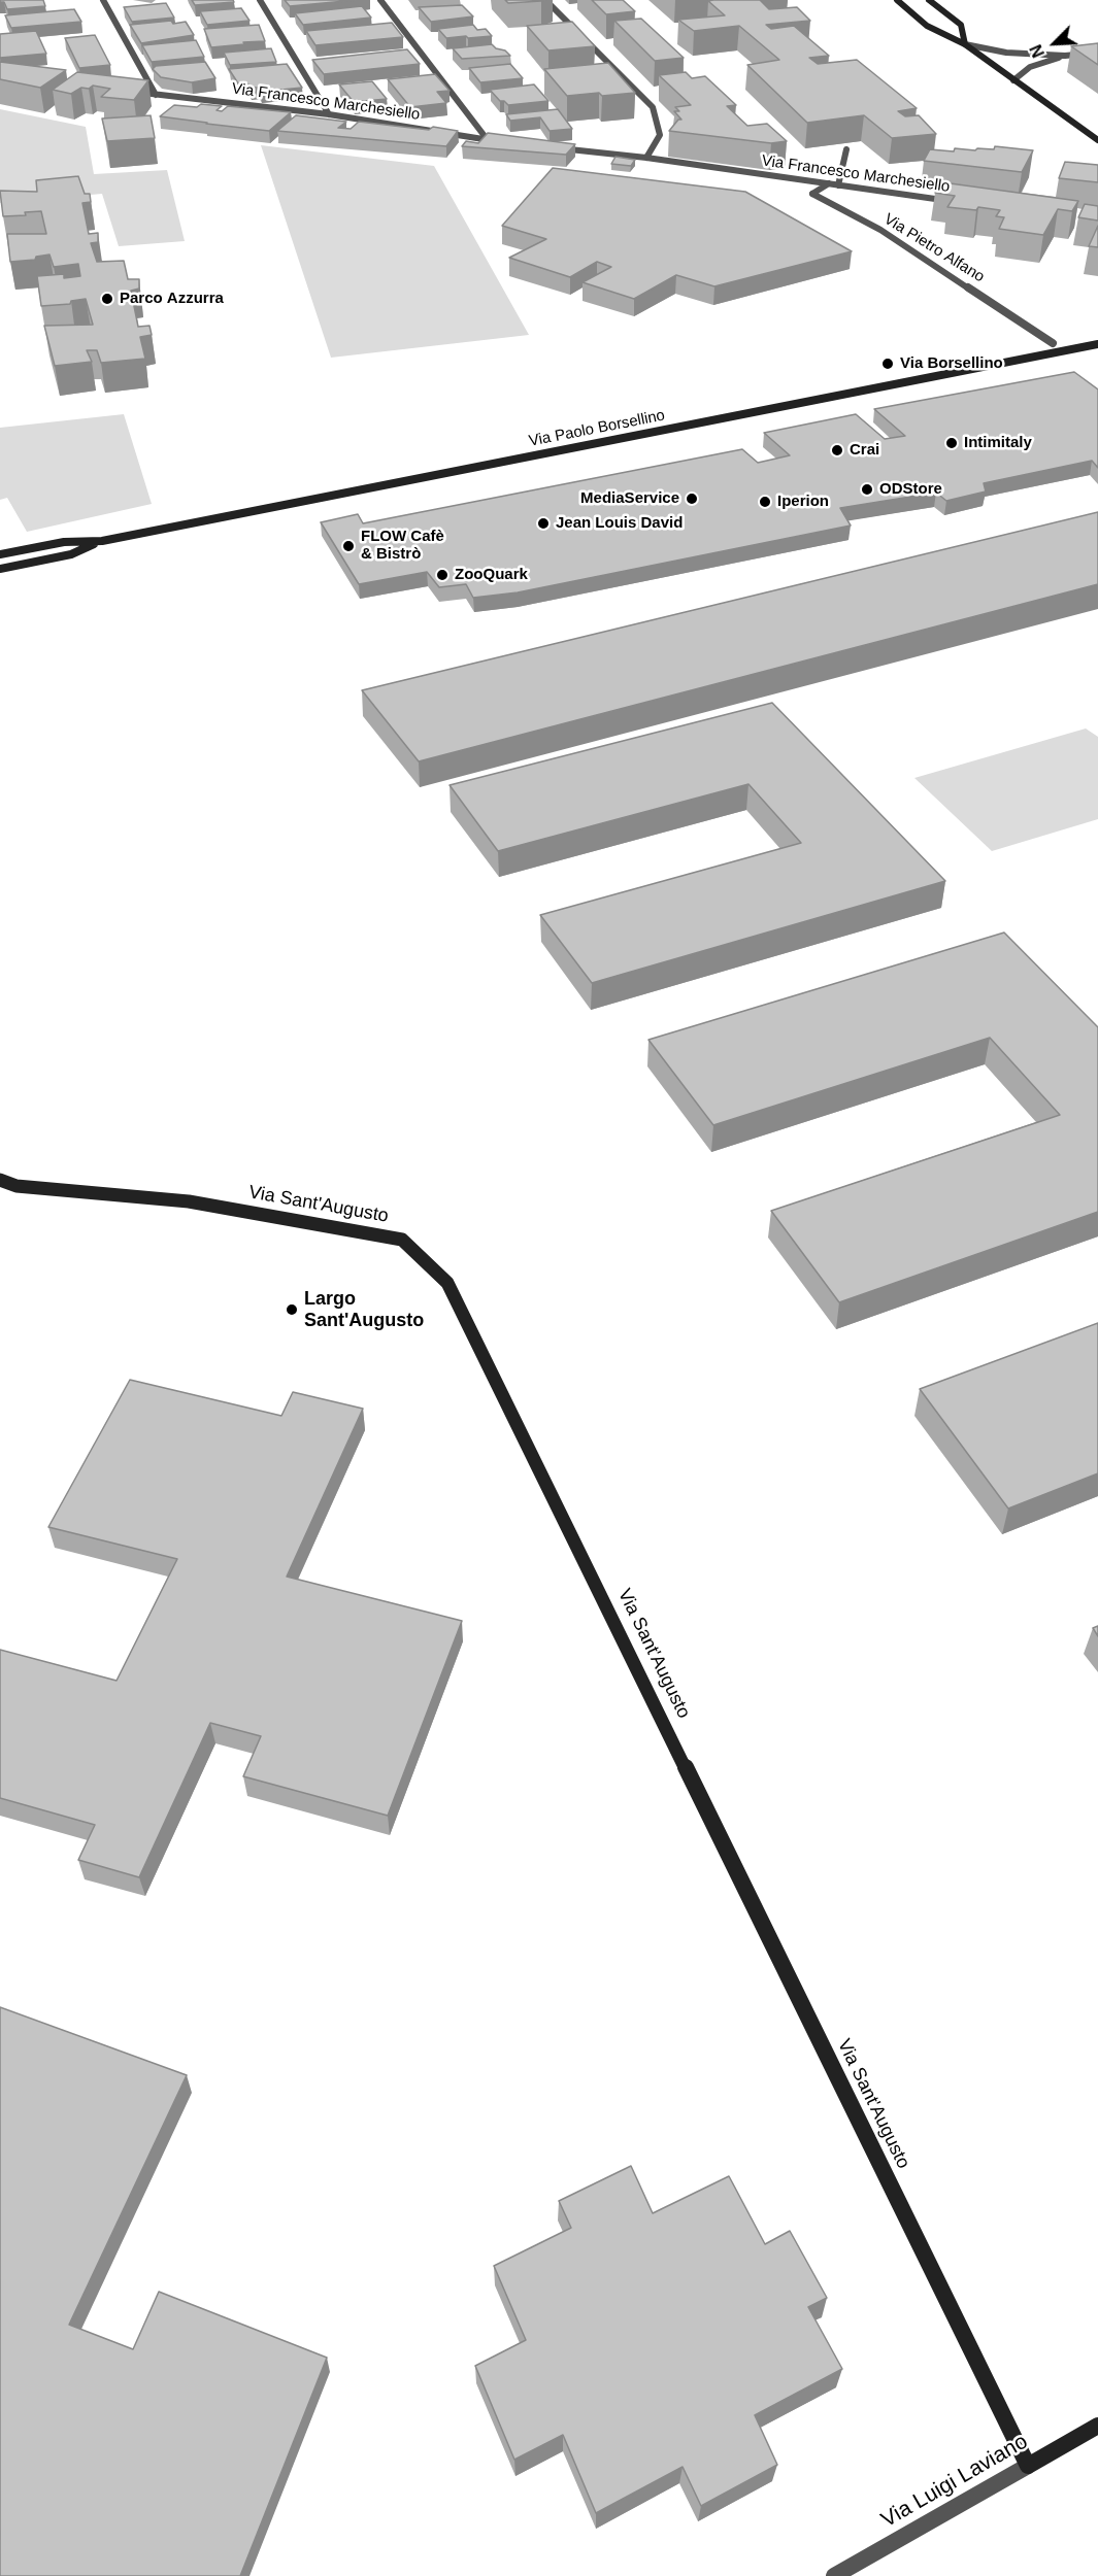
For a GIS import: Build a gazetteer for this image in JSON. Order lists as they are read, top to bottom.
{
  "streets": {
    "main road": ["Via Paolo Borsellino", "Via Sant'Augusto", "Via Luigi Laviano"],
    "street": ["Via Francesco Marchesiello", "Via Pietro Alfano"]
  },
  "crossings": [
    ["Via Francesco Marchesiello", "Via Pietro Alfano"],
    ["Via Sant'Augusto", "Via Luigi Laviano"]
  ],
  "places": [
    "Parco Azzurra",
    "Via Borsellino",
    "Intimitaly",
    "Crai",
    "ODStore",
    "MediaService",
    "Iperion",
    "Jean Louis David",
    "FLOW Cafè & Bistrò",
    "ZooQuark",
    "Largo Sant'Augusto"
  ],
  "north": "bottom left"
}
